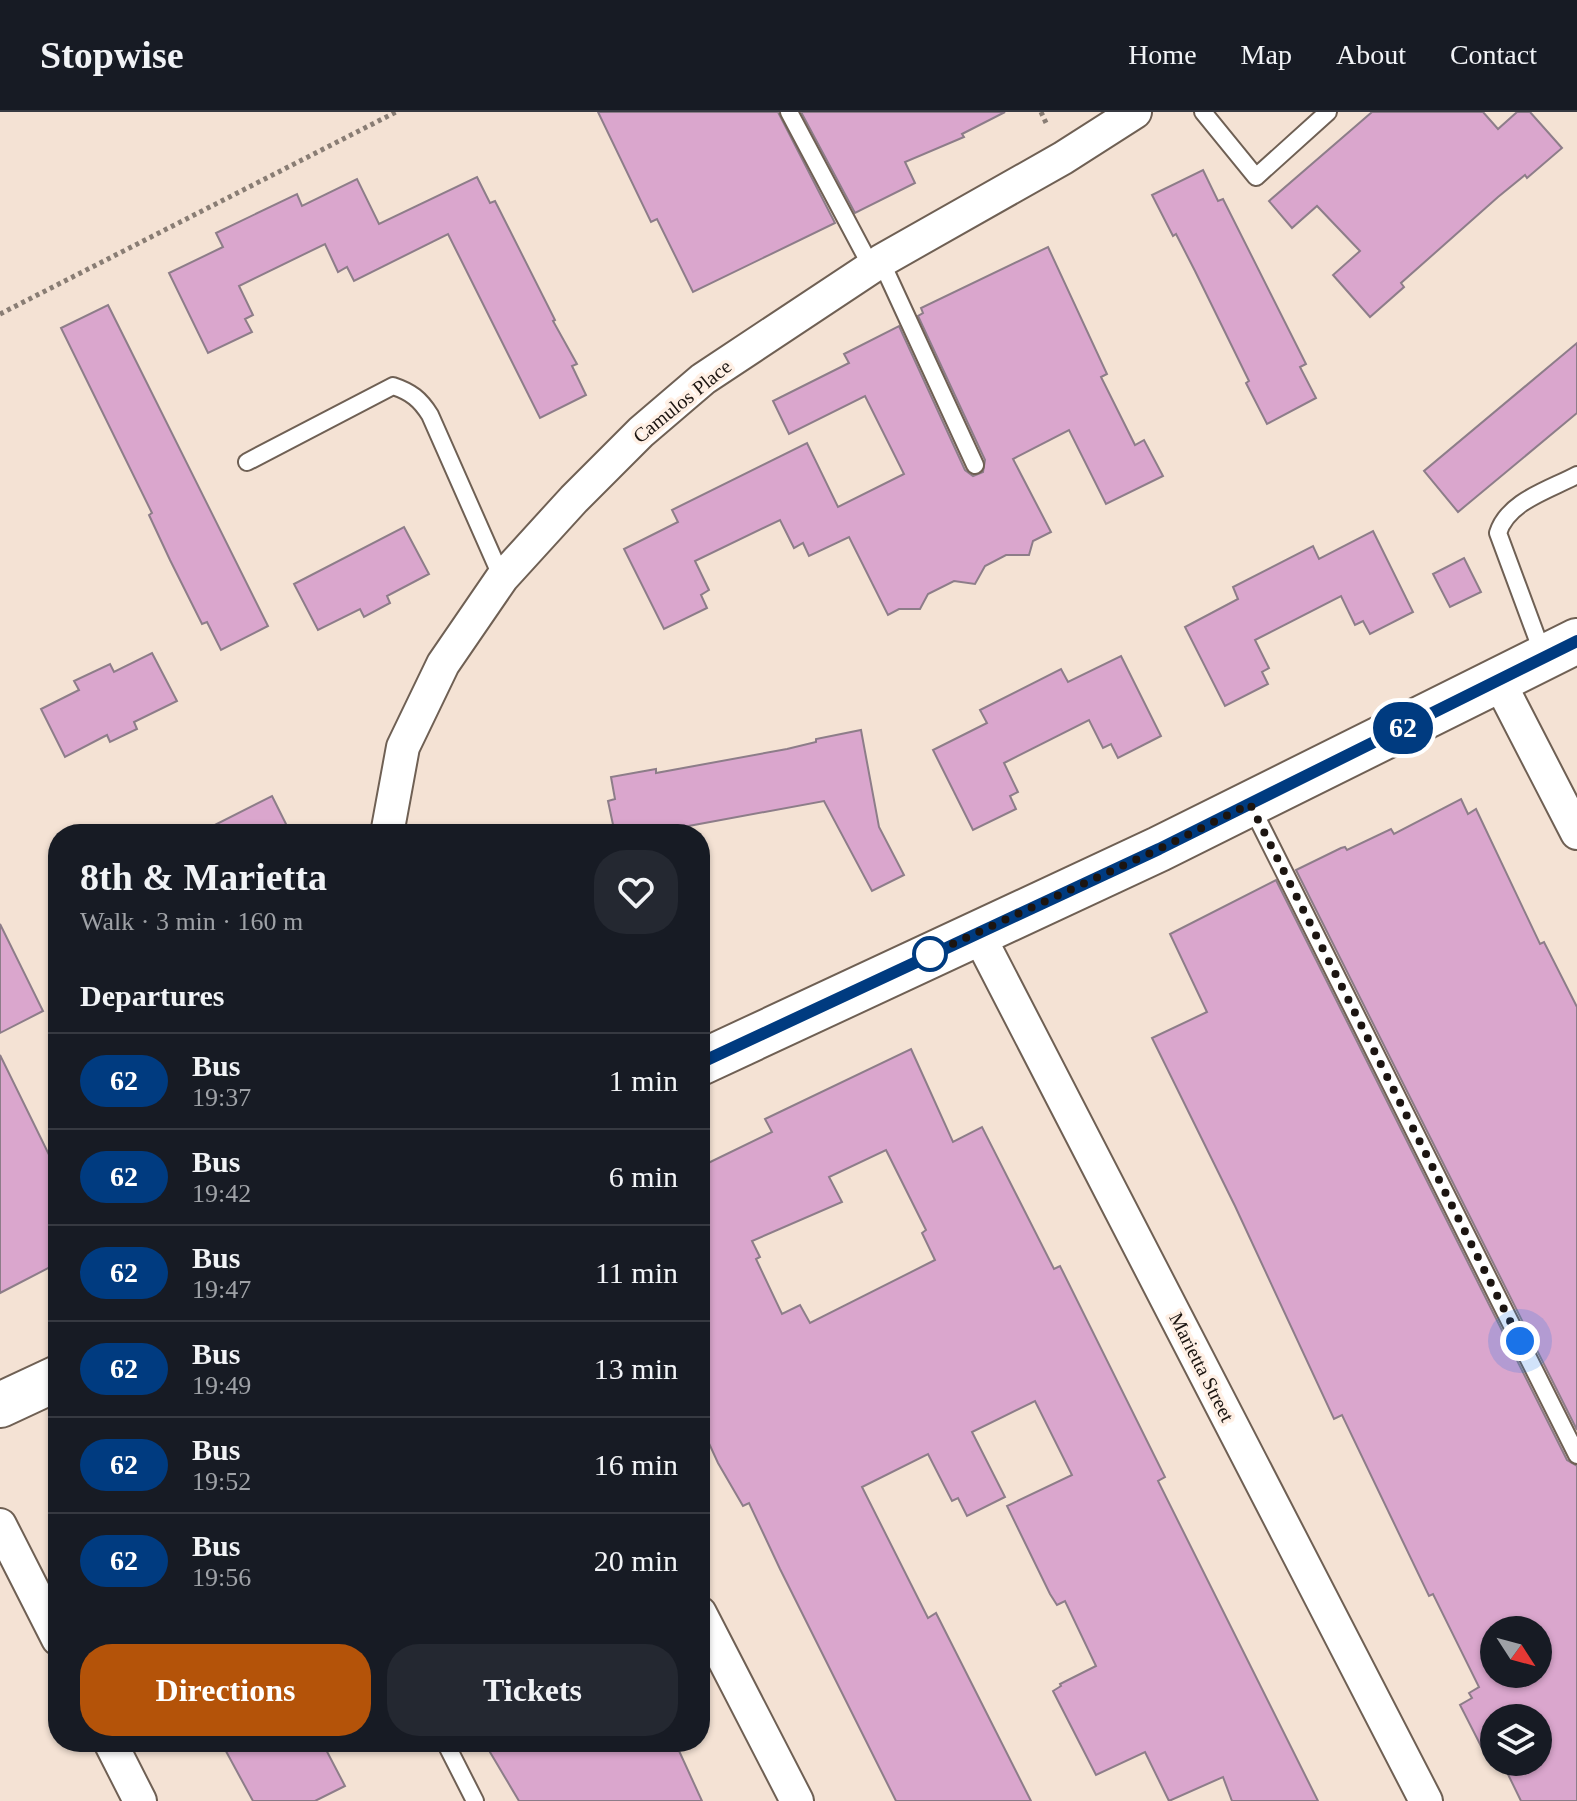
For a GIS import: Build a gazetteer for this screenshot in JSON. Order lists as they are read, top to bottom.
{
  "streets": {
    "street": ["Camulos Place", "Marietta Street"]
  },
  "lines": ["bus line 62"],
  "north": "bottom right",
  "page": {
    "header": "Stopwise",
    "nav": [
      "Home",
      "Map",
      "About",
      "Contact"
    ],
    "on_map": "62",
    "heading": [
      ["8th & Marietta", "Walk · 3 min · 160 m"],
      "Departures"
    ],
    "list": [
      {
        "mark": "62",
        "name": "Bus",
        "note": "19:37",
        "value": "1 min"
      },
      {
        "mark": "62",
        "name": "Bus",
        "note": "19:42",
        "value": "6 min"
      },
      {
        "mark": "62",
        "name": "Bus",
        "note": "19:47",
        "value": "11 min"
      },
      {
        "mark": "62",
        "name": "Bus",
        "note": "19:49",
        "value": "13 min"
      },
      {
        "mark": "62",
        "name": "Bus",
        "note": "19:52",
        "value": "16 min"
      },
      {
        "mark": "62",
        "name": "Bus",
        "note": "19:56",
        "value": "20 min"
      }
    ],
    "buttons": ["Directions", "Tickets"]
  }
}
